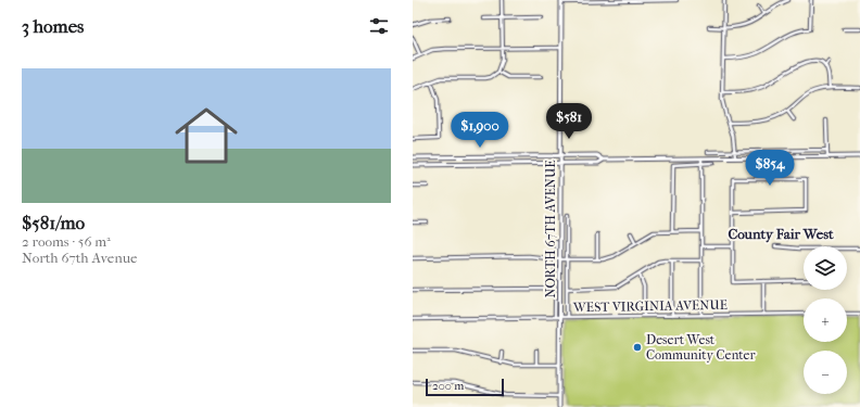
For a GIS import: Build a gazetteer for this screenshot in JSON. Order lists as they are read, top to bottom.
{
  "streets": {
    "main road": ["NORTH 67TH AVENUE"],
    "street": ["WEST VIRGINIA AVENUE"]
  },
  "crossings": [
    ["NORTH 67TH AVENUE", "WEST VIRGINIA AVENUE"]
  ],
  "districts": ["County Fair West"],
  "places": ["Desert West Community Center"],
  "scale_bar": "200 m",
  "page": {
    "heading": "3 homes",
    "list": [
      {
        "name": "$581/mo",
        "note": "2 rooms · 56 m² · North 67th Avenue"
      }
    ],
    "price": ["$581", "$1,900", "$854"],
    "map_buttons": ["+", "−"],
    "scale": "200 m"
  }
}
